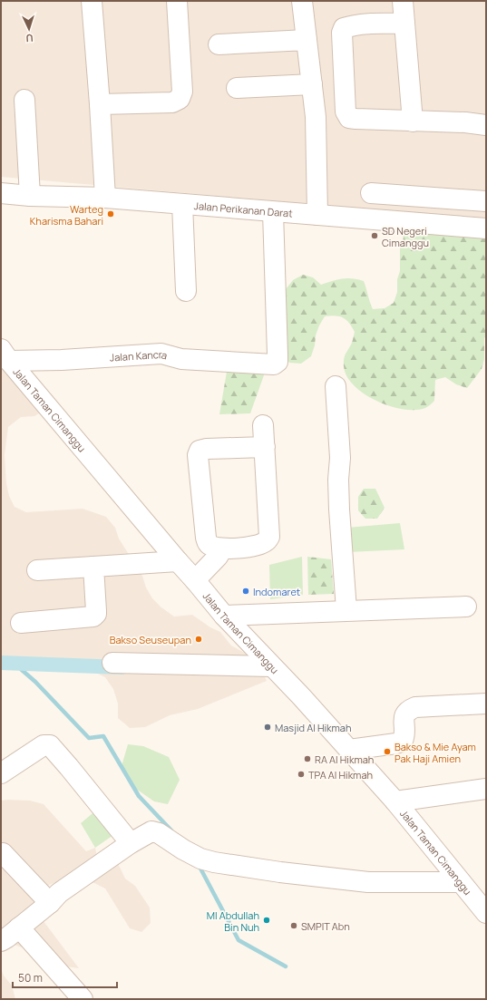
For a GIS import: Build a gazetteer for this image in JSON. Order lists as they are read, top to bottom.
{
  "streets": {
    "street": ["Jalan Perikanan Darat", "Jalan Kancra", "Jalan Taman Cimanggu"]
  },
  "crossings": [
    ["Jalan Perikanan Darat", "Jalan Kancra"],
    ["Jalan Kancra", "Jalan Taman Cimanggu"]
  ],
  "places": [
    "Warteg Kharisma Bahari",
    "SD Negeri Cimanggu",
    "Indomaret",
    "Bakso Seuseupan",
    "Masjid Al Hikmah",
    "Bakso & Mie Ayam Pak Haji Amien",
    "RA Al Hikmah",
    "TPA Al Hikmah",
    "MI Abdullah Bin Nuh",
    "SMPIT Abn"
  ],
  "scale_bar": "50 m",
  "north": "bottom"
}
